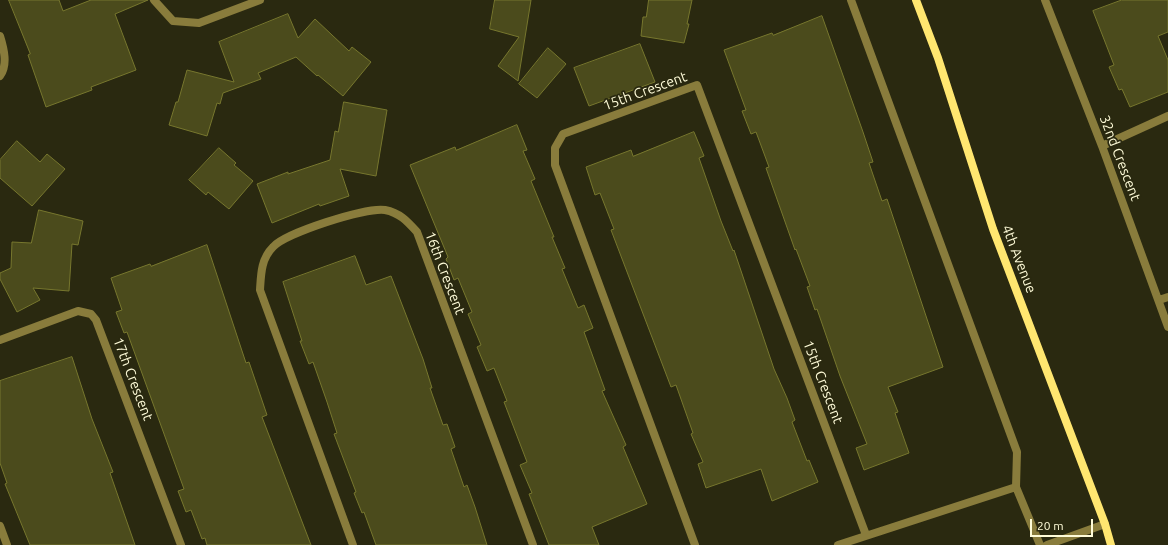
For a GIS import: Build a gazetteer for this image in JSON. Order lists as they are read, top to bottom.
{
  "streets": {
    "street": [
      "15th Crescent",
      "32nd Crescent",
      "4th Avenue",
      "16th Crescent",
      "17th Crescent"
    ]
  },
  "scale_bar": "20 m"
}
